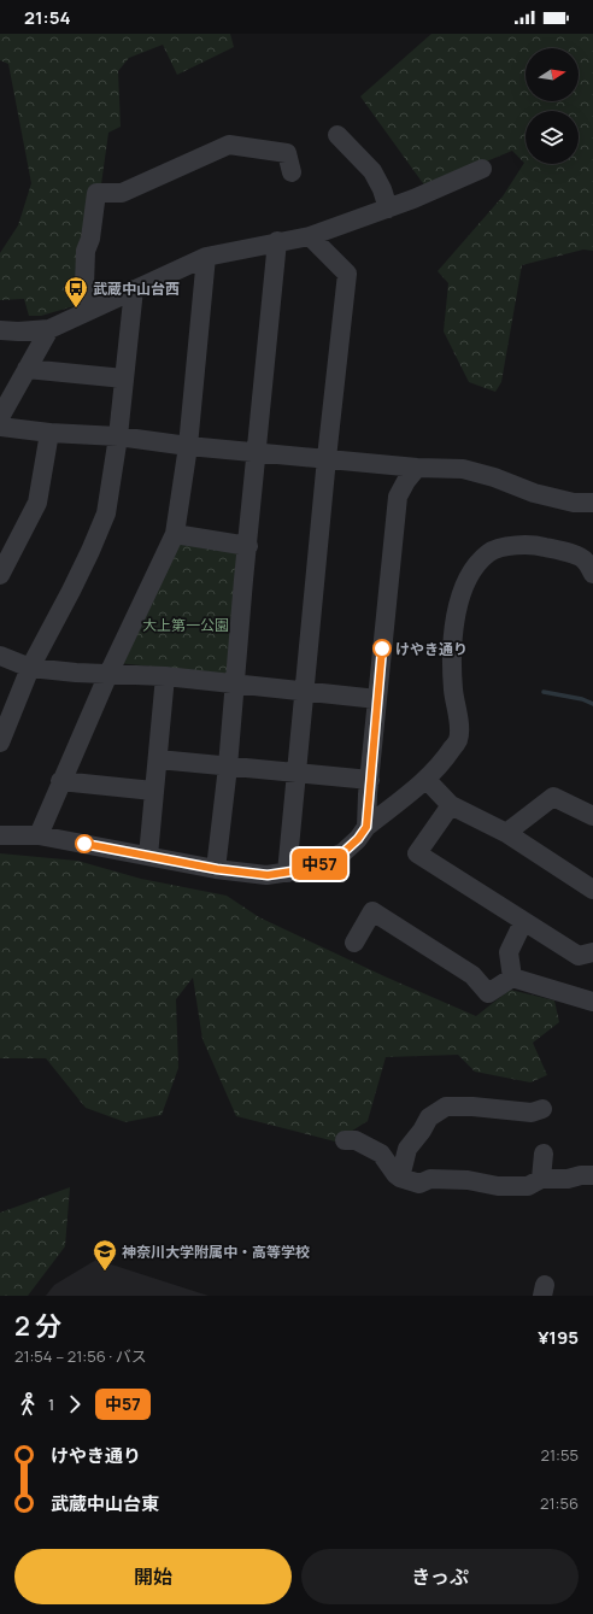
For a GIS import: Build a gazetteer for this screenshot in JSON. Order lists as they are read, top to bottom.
{
  "parks": ["大上第一公園"],
  "places": {
    "bus stop": ["武蔵中山台西"],
    "other": ["けやき通り"],
    "school or university": ["神奈川大学附属中・高等学校"]
  },
  "lines": ["bus line 中57"],
  "north": "right",
  "page": {
    "status": "21:54",
    "on_map": "中57",
    "heading": ["2 分", "21:54 – 21:56 · バス", "¥195"],
    "legs": ["1", "中57"],
    "list": [
      {
        "name": "けやき通り",
        "value": "21:55"
      },
      {
        "name": "武蔵中山台東",
        "value": "21:56"
      }
    ],
    "buttons": ["開始", "きっぷ"]
  }
}
